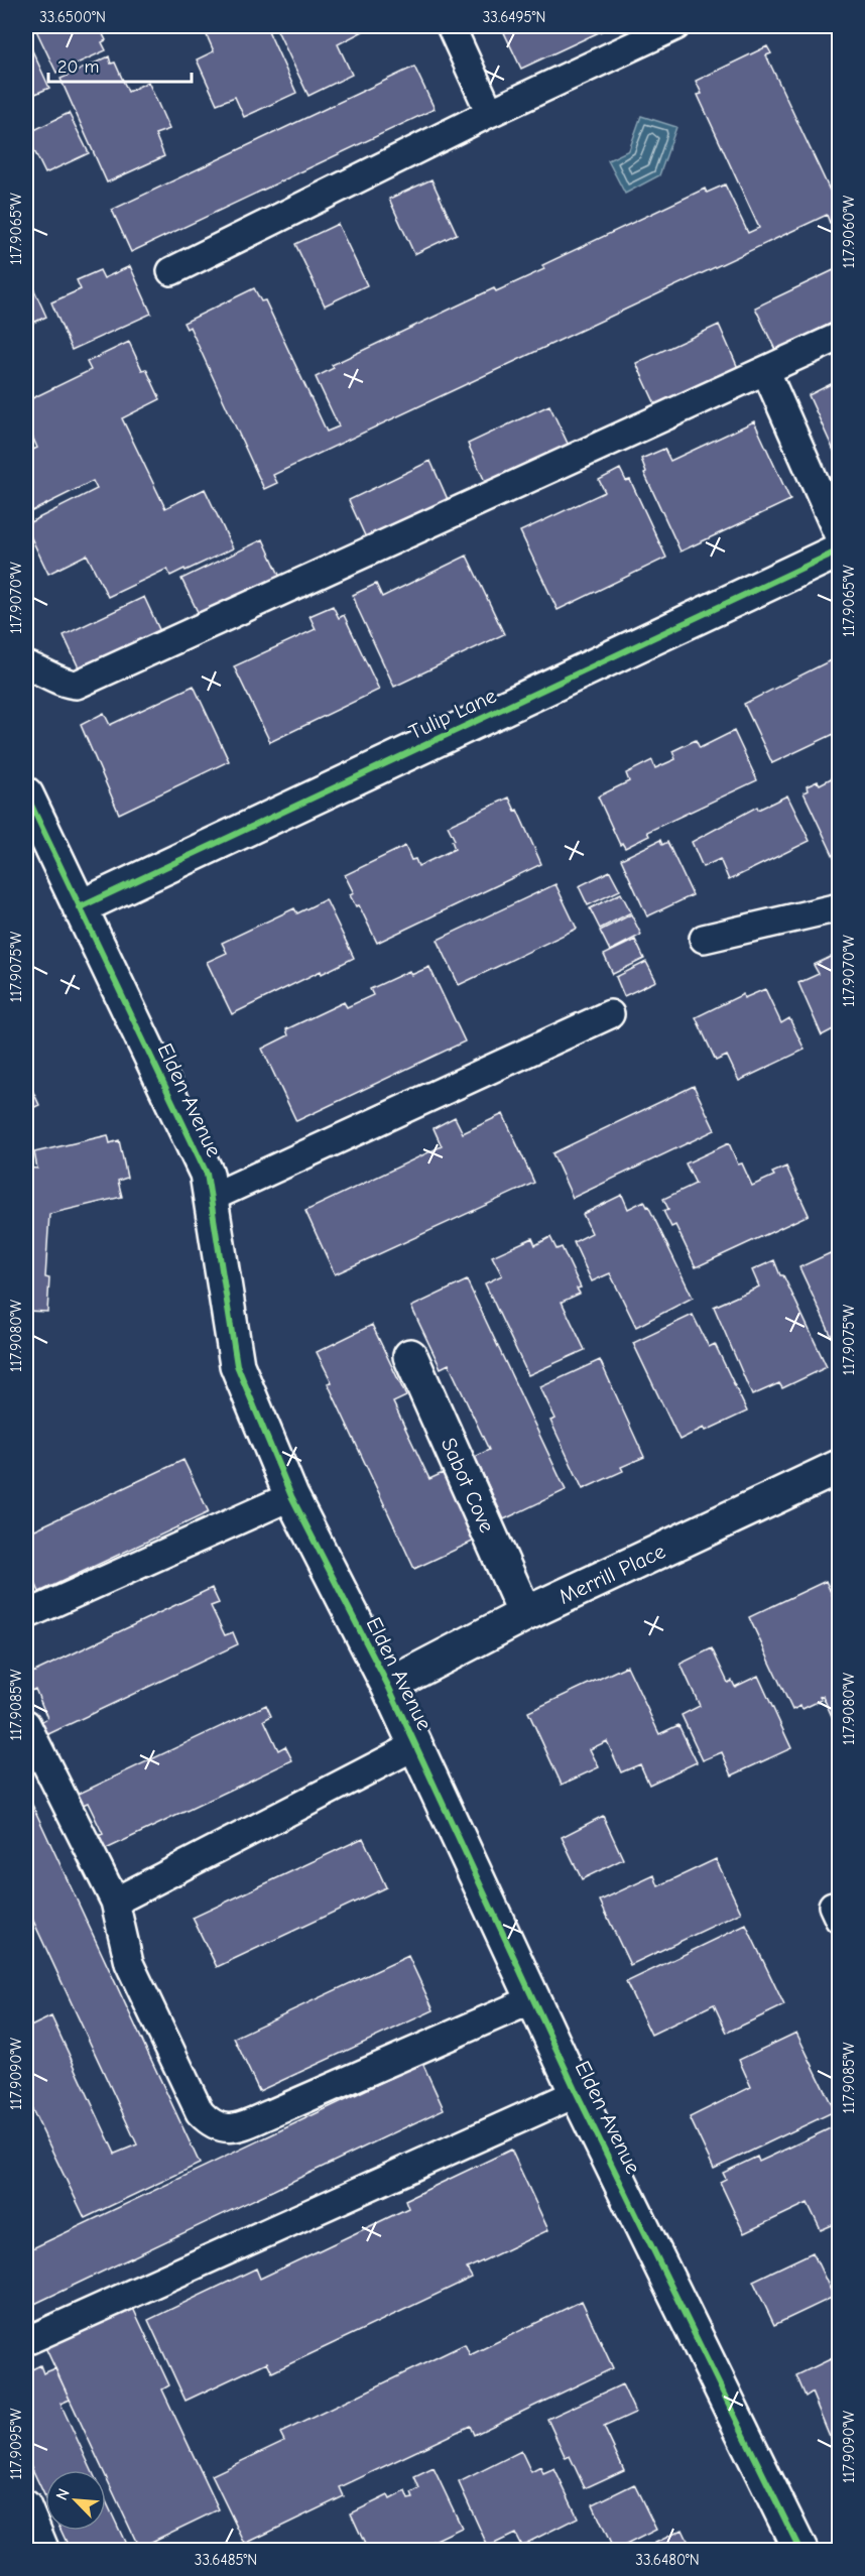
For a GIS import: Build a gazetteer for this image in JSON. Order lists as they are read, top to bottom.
{
  "streets": {
    "street": [
      "Tulip Lane",
      "Elden Avenue",
      "Sabot Cove",
      "Merrill Place"
    ]
  },
  "crossings": [
    ["Tulip Lane", "Elden Avenue"],
    ["Elden Avenue", "Merrill Place"],
    ["Sabot Cove", "Merrill Place"]
  ],
  "scale_bar": "20 m",
  "north": "top left",
  "coordinates": [
    "33.6500°N",
    "33.6495°N",
    "117.9065°W",
    "117.9060°W",
    "117.9070°W",
    "117.9075°W",
    "117.9080°W",
    "117.9085°W",
    "117.9090°W",
    "117.9095°W",
    "33.6485°N",
    "33.6480°N"
  ]
}
